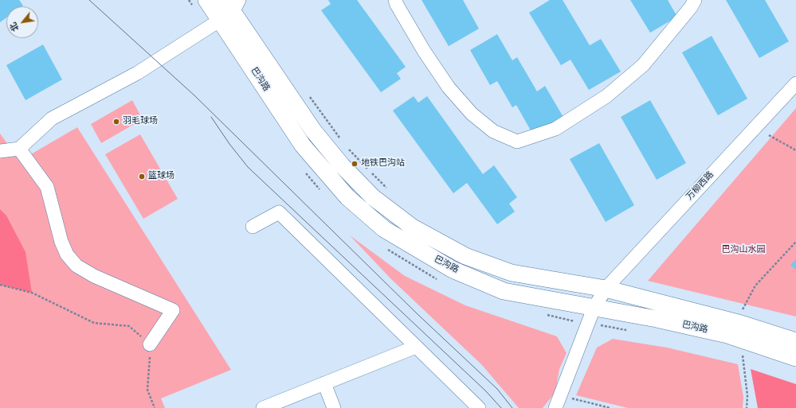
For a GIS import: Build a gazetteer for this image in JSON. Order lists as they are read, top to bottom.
{
  "streets": {
    "main road": ["巴沟路"],
    "street": ["万柳西路"]
  },
  "crossings": [
    ["巴沟路", "万柳西路"]
  ],
  "parks": ["巴沟山水园"],
  "places": ["羽毛球场", "地铁巴沟站", "篮球场"],
  "north": "bottom left"
}
